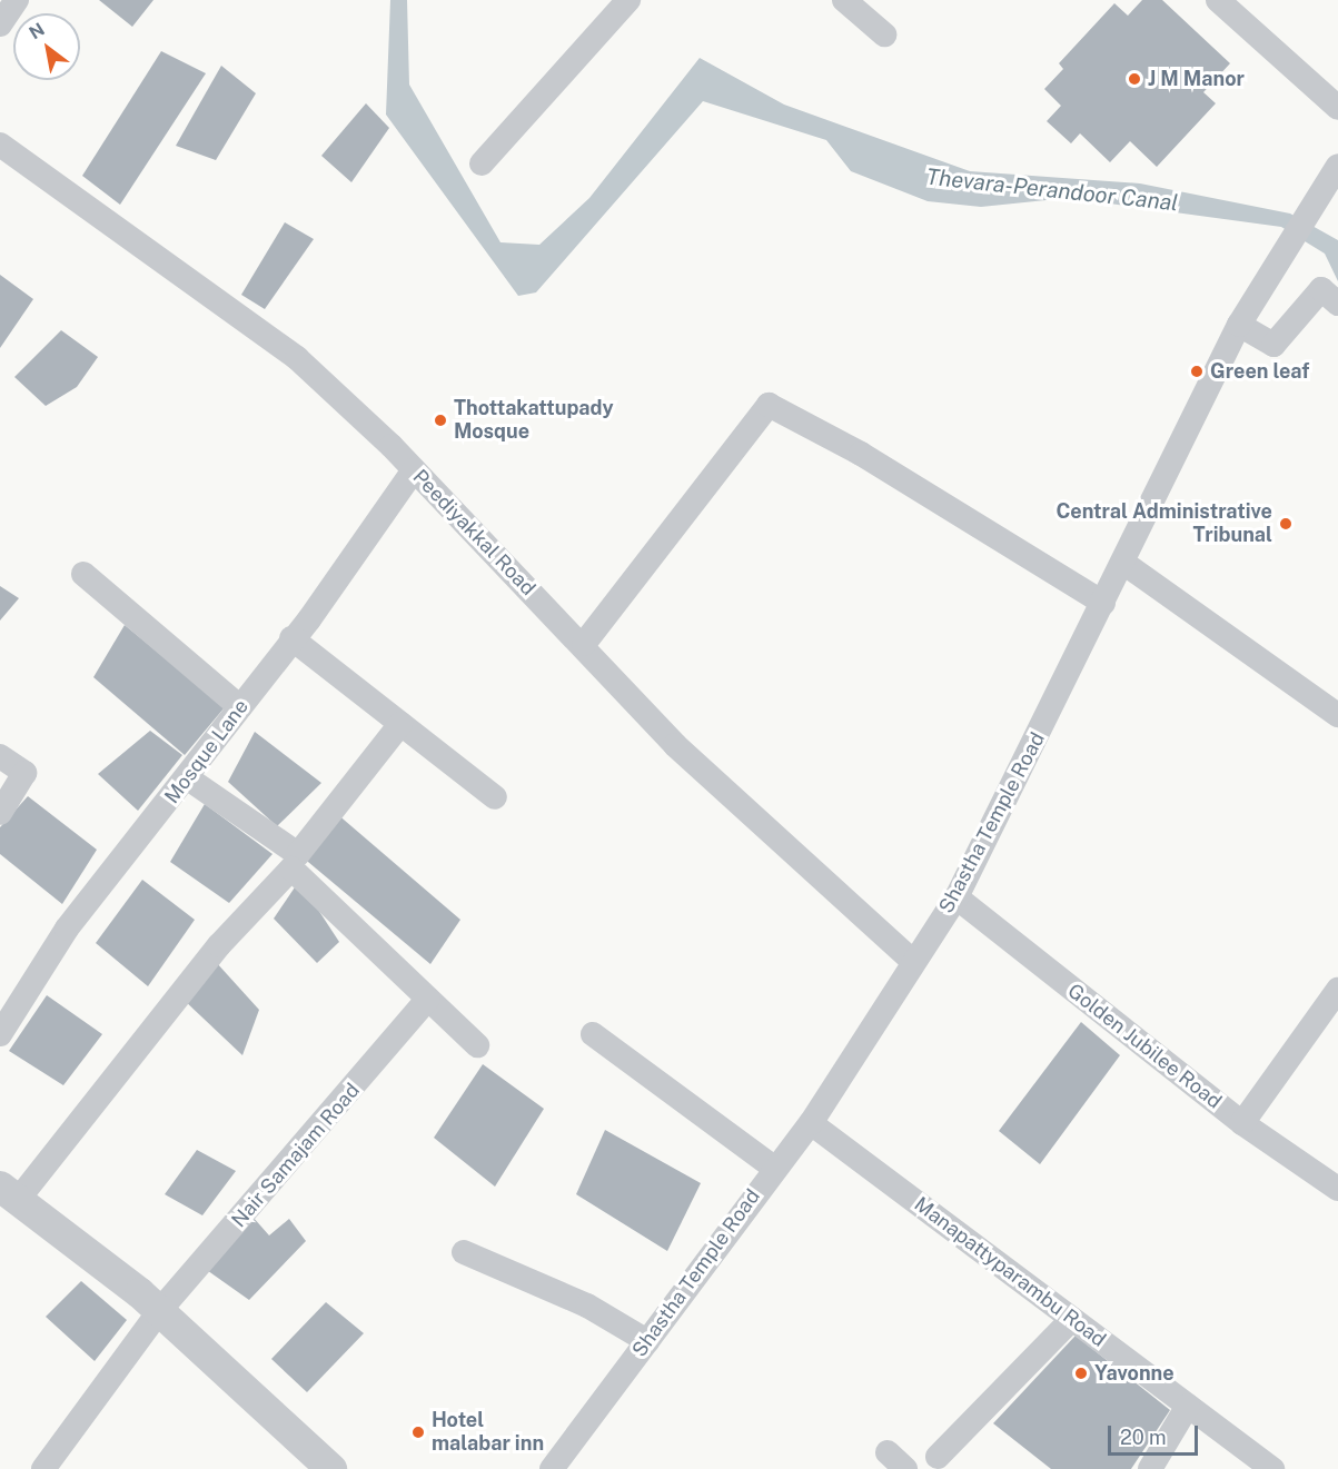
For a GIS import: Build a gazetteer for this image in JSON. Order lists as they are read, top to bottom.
{
  "streets": {
    "street": [
      "Peediyakkal Road",
      "Mosque Lane",
      "Shastha Temple Road",
      "Golden Jubilee Road",
      "Nair Samajam Road",
      "Manapattyparambu Road"
    ]
  },
  "crossings": [
    ["Peediyakkal Road", "Mosque Lane"],
    ["Peediyakkal Road", "Shastha Temple Road"],
    ["Shastha Temple Road", "Golden Jubilee Road"],
    ["Shastha Temple Road", "Manapattyparambu Road"]
  ],
  "water": ["Thevara-Perandoor Canal"],
  "places": [
    "J M Manor",
    "Green leaf",
    "Thottakattupady Mosque",
    "Central Administrative Tribunal",
    "Yavonne",
    "Hotel malabar inn"
  ],
  "scale_bar": "20 m",
  "north": "top left"
}
